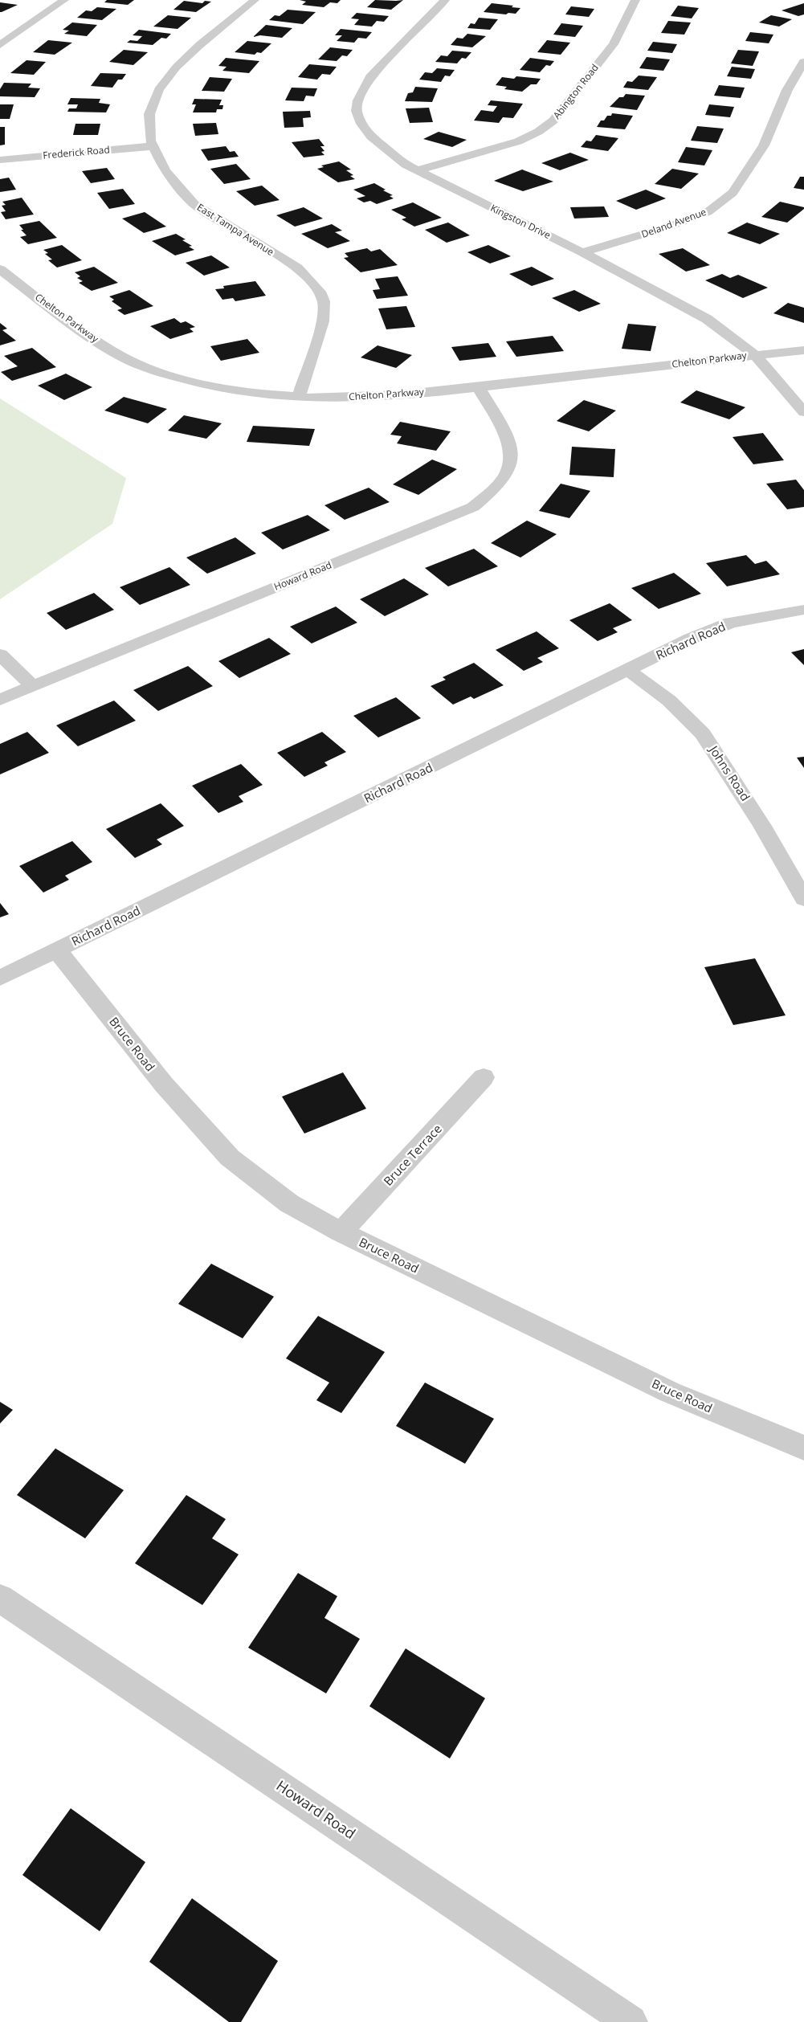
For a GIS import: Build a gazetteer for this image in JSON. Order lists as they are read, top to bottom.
{
  "streets": {
    "street": [
      "Abington Road",
      "Frederick Road",
      "Kingston Drive",
      "Deland Avenue",
      "East Tampa Avenue",
      "Chelton Parkway",
      "Howard Road",
      "Richard Road",
      "Johns Road",
      "Bruce Road",
      "Bruce Terrace"
    ]
  },
  "crossings": [
    ["Abington Road", "Kingston Drive"],
    ["Frederick Road", "East Tampa Avenue"],
    ["Kingston Drive", "Deland Avenue"],
    ["Kingston Drive", "Chelton Parkway"],
    ["East Tampa Avenue", "Chelton Parkway"],
    ["Chelton Parkway", "Howard Road"],
    ["Richard Road", "Johns Road"],
    ["Richard Road", "Bruce Road"],
    ["Bruce Road", "Bruce Terrace"]
  ]
}
